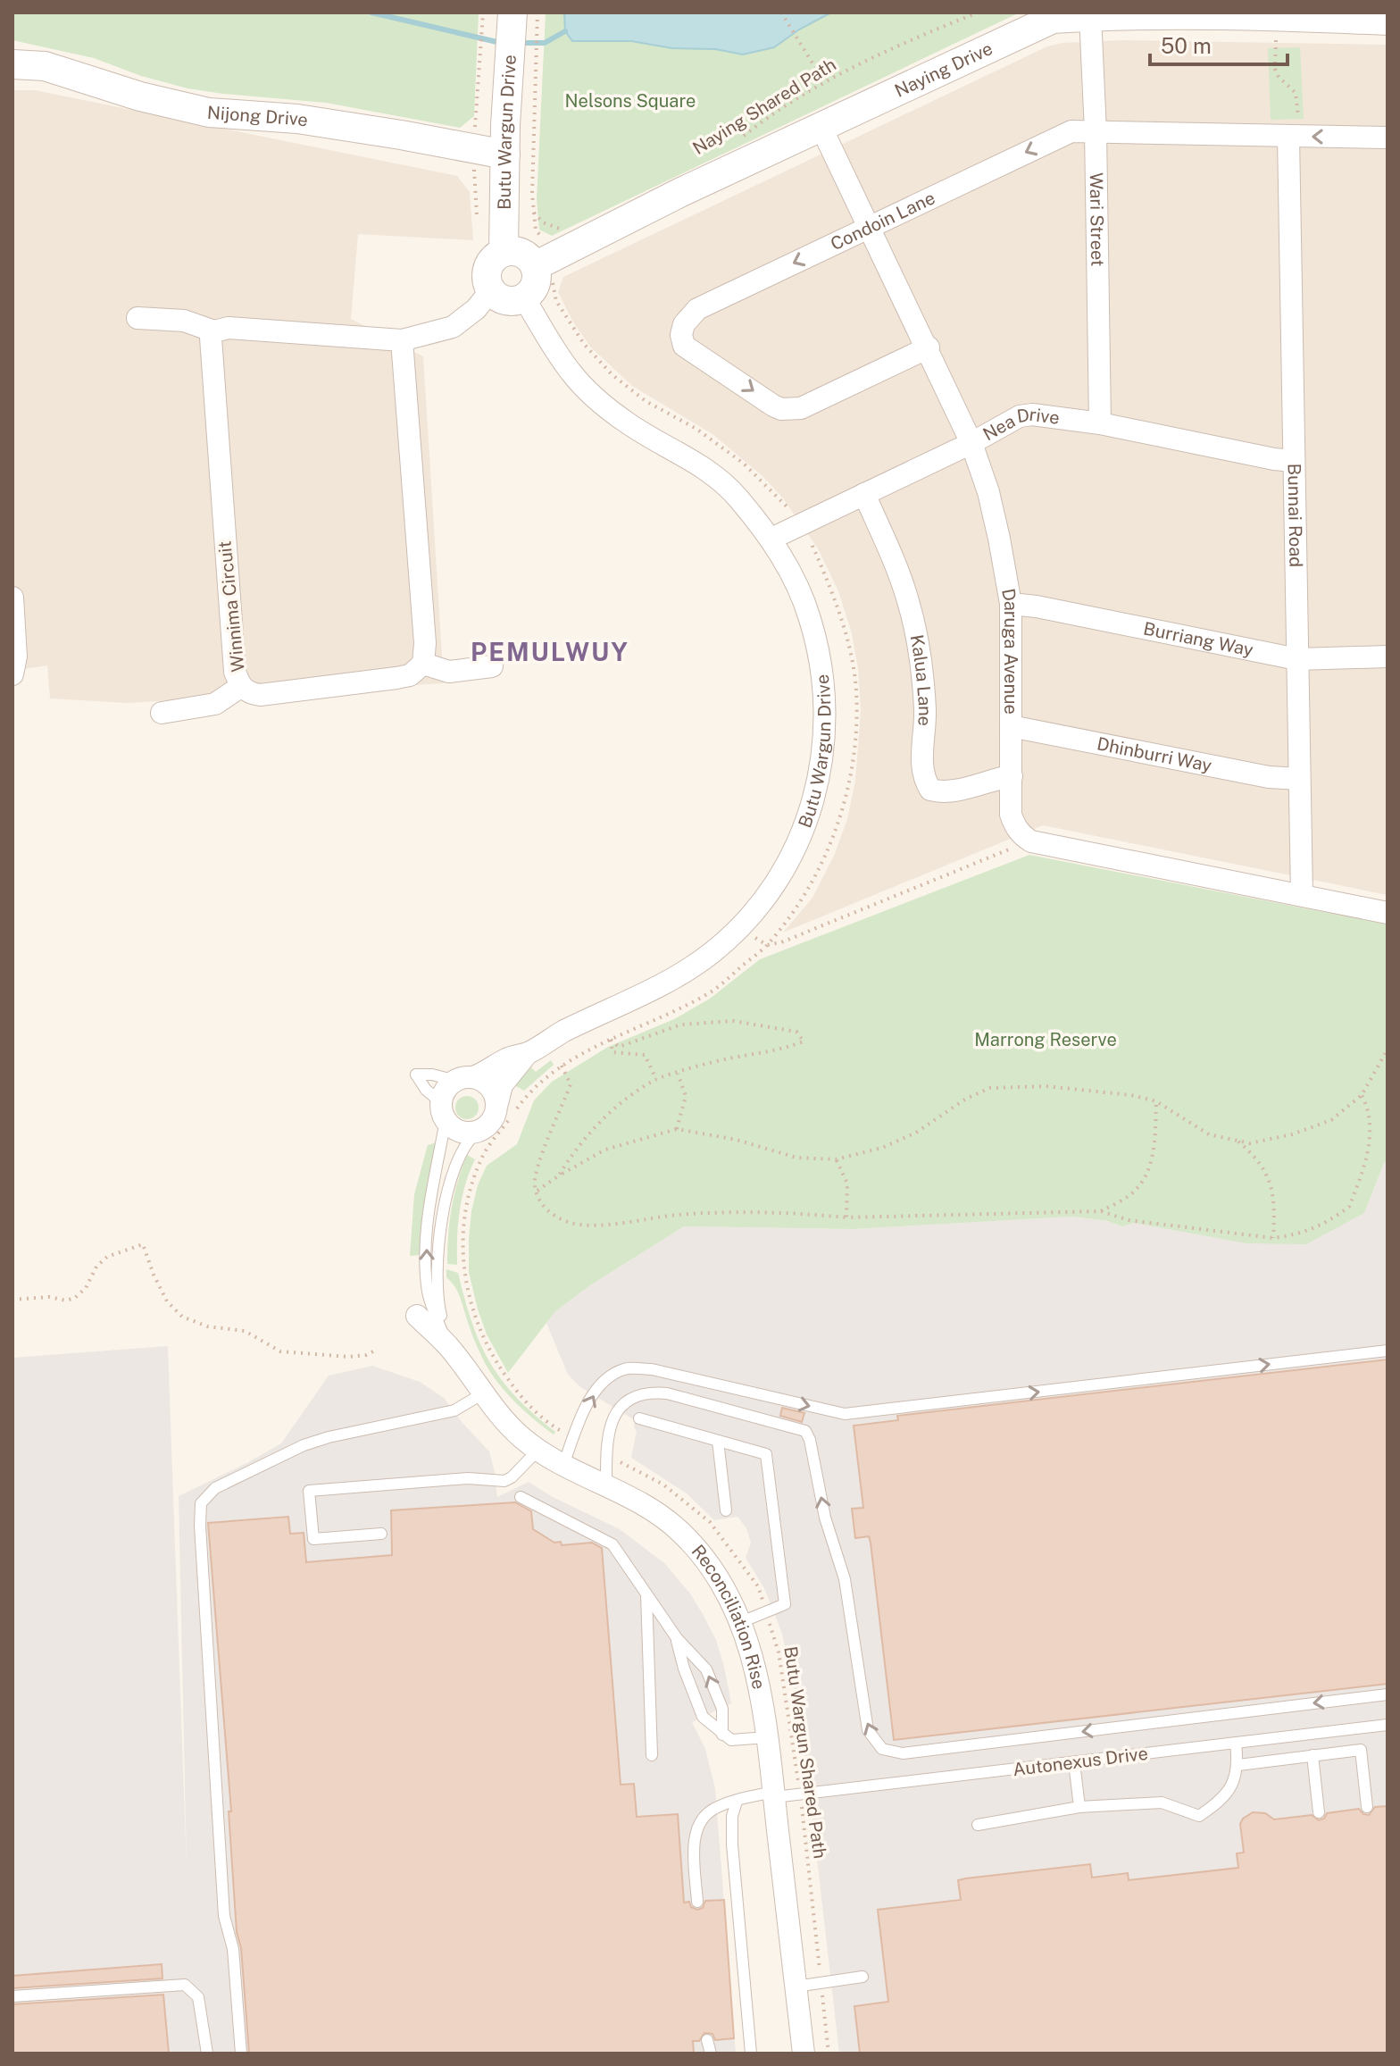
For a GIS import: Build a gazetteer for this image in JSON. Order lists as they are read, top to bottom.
{
  "streets": {
    "street": [
      "Naying Drive",
      "Nijong Drive",
      "Butu Wargun Drive",
      "Wari Street",
      "Condoin Lane",
      "Nea Drive",
      "Bunnai Road",
      "Winnima Circuit",
      "Burriang Way",
      "Daruga Avenue",
      "Kalua Lane",
      "Dhinburri Way",
      "Reconciliation Rise"
    ],
    "lane": ["Autonexus Drive"],
    "path": ["Naying Shared Path", "Butu Wargun Shared Path"]
  },
  "crossings": [
    ["Naying Drive", "Butu Wargun Drive"],
    ["Naying Drive", "Wari Street"],
    ["Naying Drive", "Daruga Avenue"],
    ["Nijong Drive", "Butu Wargun Drive"],
    ["Butu Wargun Drive", "Nea Drive"],
    ["Wari Street", "Condoin Lane"],
    ["Wari Street", "Nea Drive"],
    ["Condoin Lane", "Bunnai Road"],
    ["Condoin Lane", "Daruga Avenue"],
    ["Nea Drive", "Bunnai Road"],
    ["Nea Drive", "Daruga Avenue"],
    ["Nea Drive", "Kalua Lane"],
    ["Bunnai Road", "Burriang Way"],
    ["Bunnai Road", "Dhinburri Way"],
    ["Burriang Way", "Daruga Avenue"],
    ["Daruga Avenue", "Kalua Lane"],
    ["Daruga Avenue", "Dhinburri Way"],
    ["Reconciliation Rise", "Autonexus Drive"],
    ["Butu Wargun Shared Path", "Autonexus Drive"]
  ],
  "districts": ["PEMULWUY"],
  "parks": ["Nelsons Square", "Marrong Reserve"],
  "scale_bar": "50 m"
}
